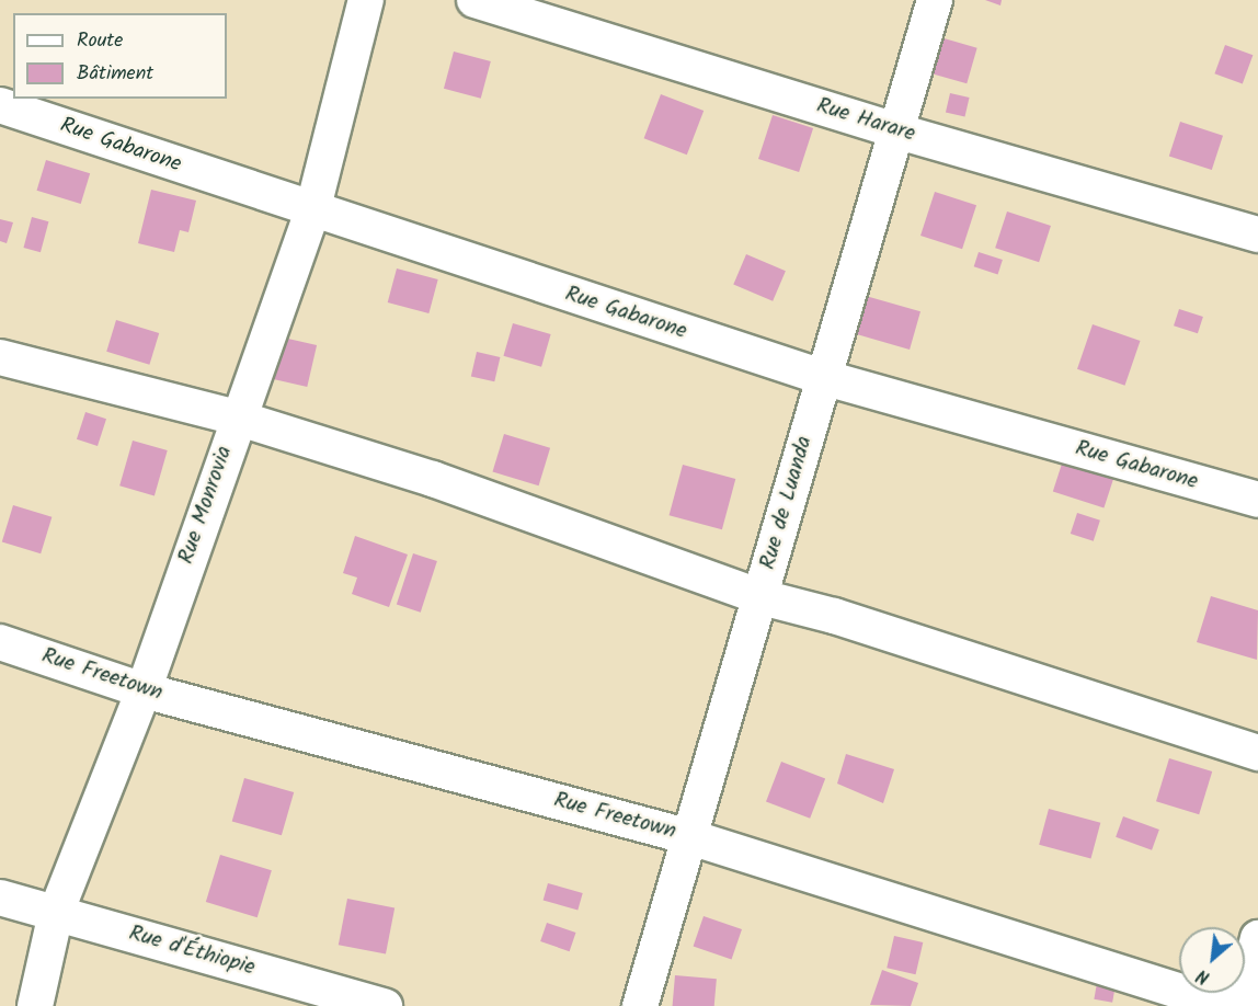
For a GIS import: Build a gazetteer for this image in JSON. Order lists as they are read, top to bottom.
{
  "streets": {
    "street": [
      "Rue Harare",
      "Rue Gabarone",
      "Rue de Luanda",
      "Rue Monrovia",
      "Rue Freetown",
      "Rue d'Éthiopie"
    ]
  },
  "crossings": [
    ["Rue Harare", "Rue de Luanda"],
    ["Rue Gabarone", "Rue de Luanda"],
    ["Rue Gabarone", "Rue Monrovia"],
    ["Rue de Luanda", "Rue Freetown"],
    ["Rue Monrovia", "Rue Freetown"],
    ["Rue Monrovia", "Rue d'Éthiopie"]
  ],
  "legend": ["Route", "Bâtiment"],
  "north": "bottom left"
}
